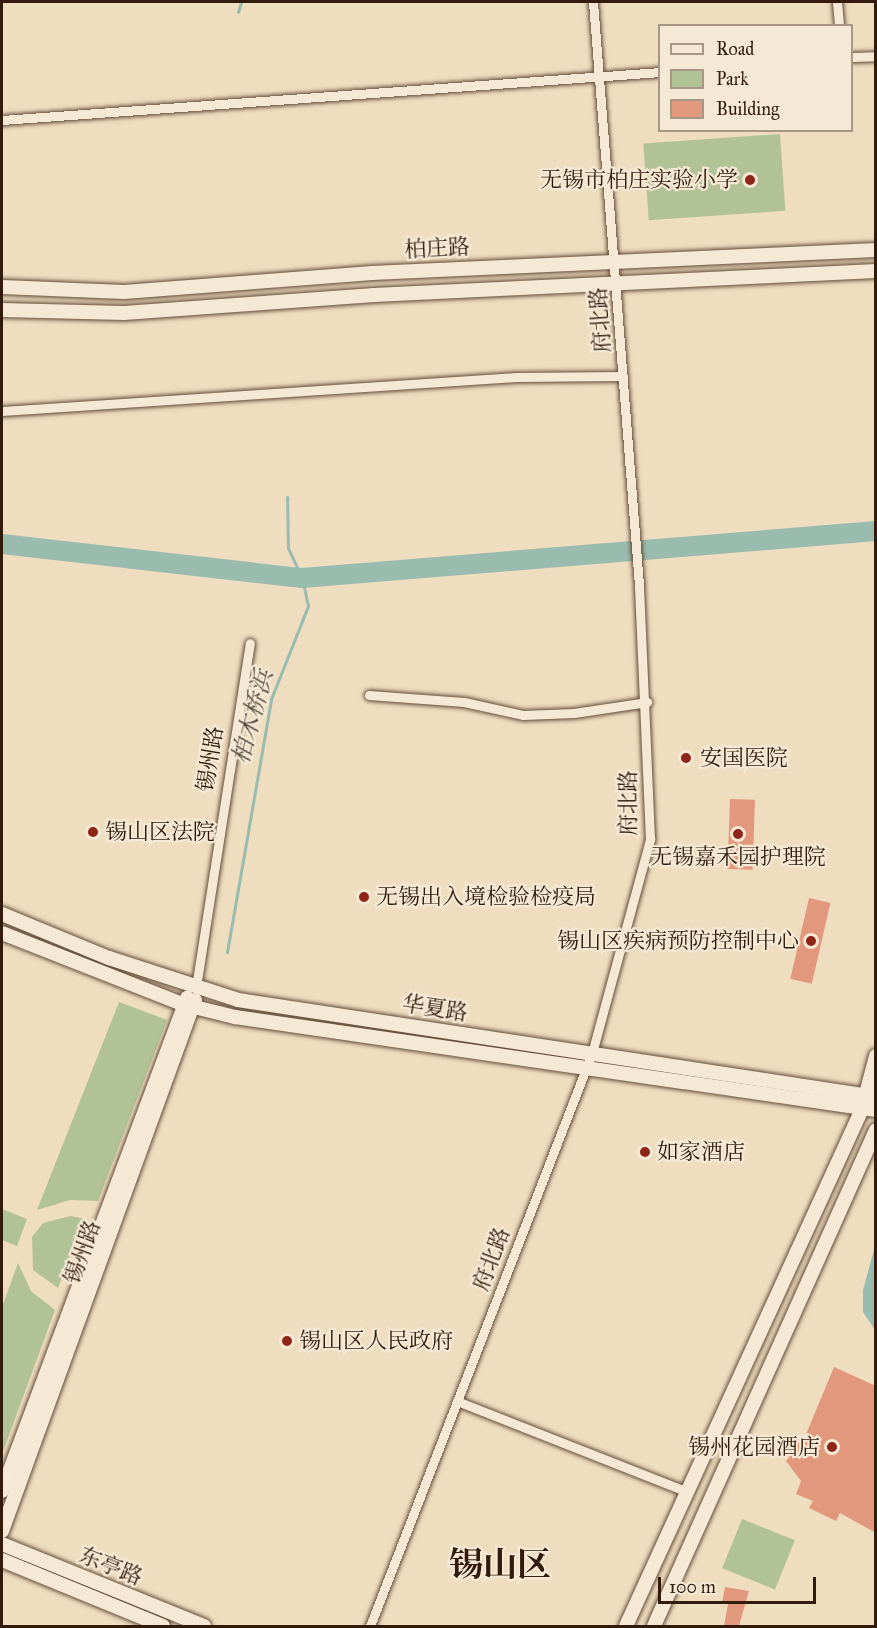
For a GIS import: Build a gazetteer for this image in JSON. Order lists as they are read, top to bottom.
{
  "streets": {
    "street": [
      "柏庄路",
      "府北路",
      "锡州路",
      "华夏路",
      "东亭路"
    ]
  },
  "crossings": [
    ["柏庄路", "府北路"],
    ["府北路", "华夏路"],
    ["锡州路", "华夏路"]
  ],
  "districts": ["锡山区"],
  "water": ["柏木桥浜"],
  "places": [
    "无锡市柏庄实验小学",
    "安国医院",
    "锡山区法院",
    "无锡嘉禾园护理院",
    "无锡出入境检验检疫局",
    "锡山区疾病预防控制中心",
    "如家酒店",
    "锡山区人民政府",
    "锡州花园酒店"
  ],
  "legend": ["Road", "Park", "Building"],
  "scale_bar": "100 m"
}
